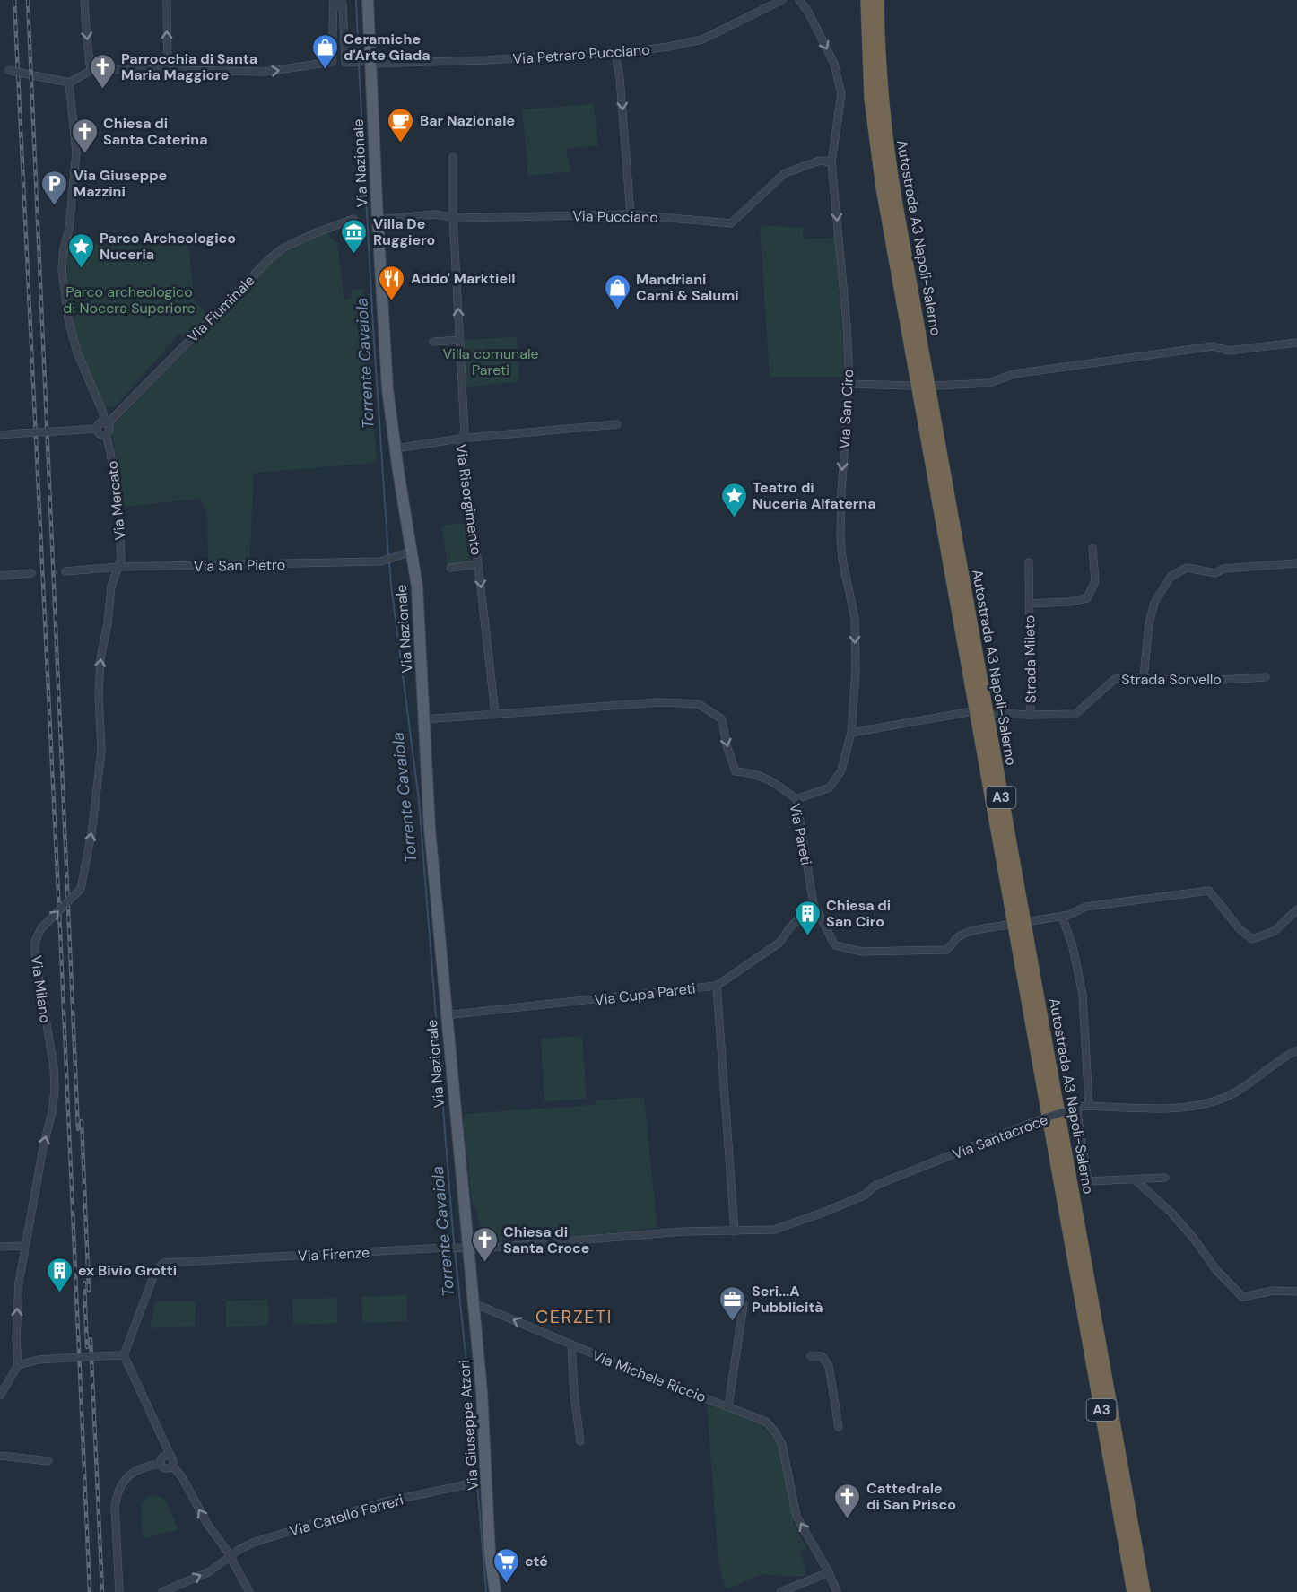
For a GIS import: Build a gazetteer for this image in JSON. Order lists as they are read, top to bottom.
{
  "streets": {
    "highway": ["Autostrada A3 Napoli-Salerno", "A3"],
    "main road": ["Via Nazionale", "Via Giuseppe Atzori"],
    "street": [
      "Via Petraro Pucciano",
      "Via Pucciano",
      "Via Fiuminale",
      "Via San Ciro",
      "Via Risorgimento",
      "Via Mercato",
      "Via San Pietro",
      "Strada Mileto",
      "Strada Sorvello",
      "Via Pareti",
      "Via Milano",
      "Via Cupa Pareti",
      "Via Santacroce",
      "Via Firenze",
      "Via Michele Riccio",
      "Via Catello Ferreri"
    ]
  },
  "crossings": [
    ["Via Petraro Pucciano", "Via Nazionale"],
    ["Via Nazionale", "Via Pucciano"],
    ["Via Nazionale", "Via San Pietro"],
    ["Via Nazionale", "Via Pareti"],
    ["Via Nazionale", "Via Cupa Pareti"],
    ["Via Nazionale", "Via Santacroce"],
    ["Via Nazionale", "Via Firenze"],
    ["Via Nazionale", "Via Giuseppe Atzori"],
    ["Via Pucciano", "Via San Ciro"],
    ["Via Pucciano", "Via Risorgimento"],
    ["Via Fiuminale", "Via Mercato"],
    ["Via San Ciro", "Via Pareti"],
    ["Via Risorgimento", "Via Pareti"],
    ["Via Mercato", "Via San Pietro"],
    ["Via Mercato", "Via Milano"],
    ["Via San Pietro", "Via Milano"],
    ["Strada Mileto", "Strada Sorvello"],
    ["Via Pareti", "Via Cupa Pareti"],
    ["Via Santacroce", "Via Firenze"],
    ["Via Santacroce", "Via Giuseppe Atzori"],
    ["Via Firenze", "Via Giuseppe Atzori"],
    ["Via Michele Riccio", "Via Giuseppe Atzori"]
  ],
  "one_way": [
    "Via San Ciro",
    "Via Pareti",
    "Via Milano",
    "Via Michele Riccio"
  ],
  "districts": ["CERZETI"],
  "water": ["Torrente Cavaiola"],
  "parks": ["Parco archeologico di Nocera Superiore", "Villa comunale Pareti"],
  "places": {
    "shop": ["Ceramiche d'Arte Giada", "Mandriani Carni & Salumi"],
    "church": [
      "Parrocchia di Santa Maria Maggiore",
      "Chiesa di Santa Caterina",
      "Chiesa di Santa Croce",
      "Cattedrale di San Prisco"
    ],
    "cafe": ["Bar Nazionale"],
    "parking": ["Via Giuseppe Mazzini"],
    "museum": ["Villa De Ruggiero"],
    "place": ["Parco Archeologico Nuceria", "Teatro di Nuceria Alfaterna"],
    "restaurant": ["Addo' Marktiell"],
    "building": ["Chiesa di San Ciro", "ex Bivio Grotti"],
    "office": ["Seri...A Pubblicità"],
    "supermarket": ["eté"]
  }
}
